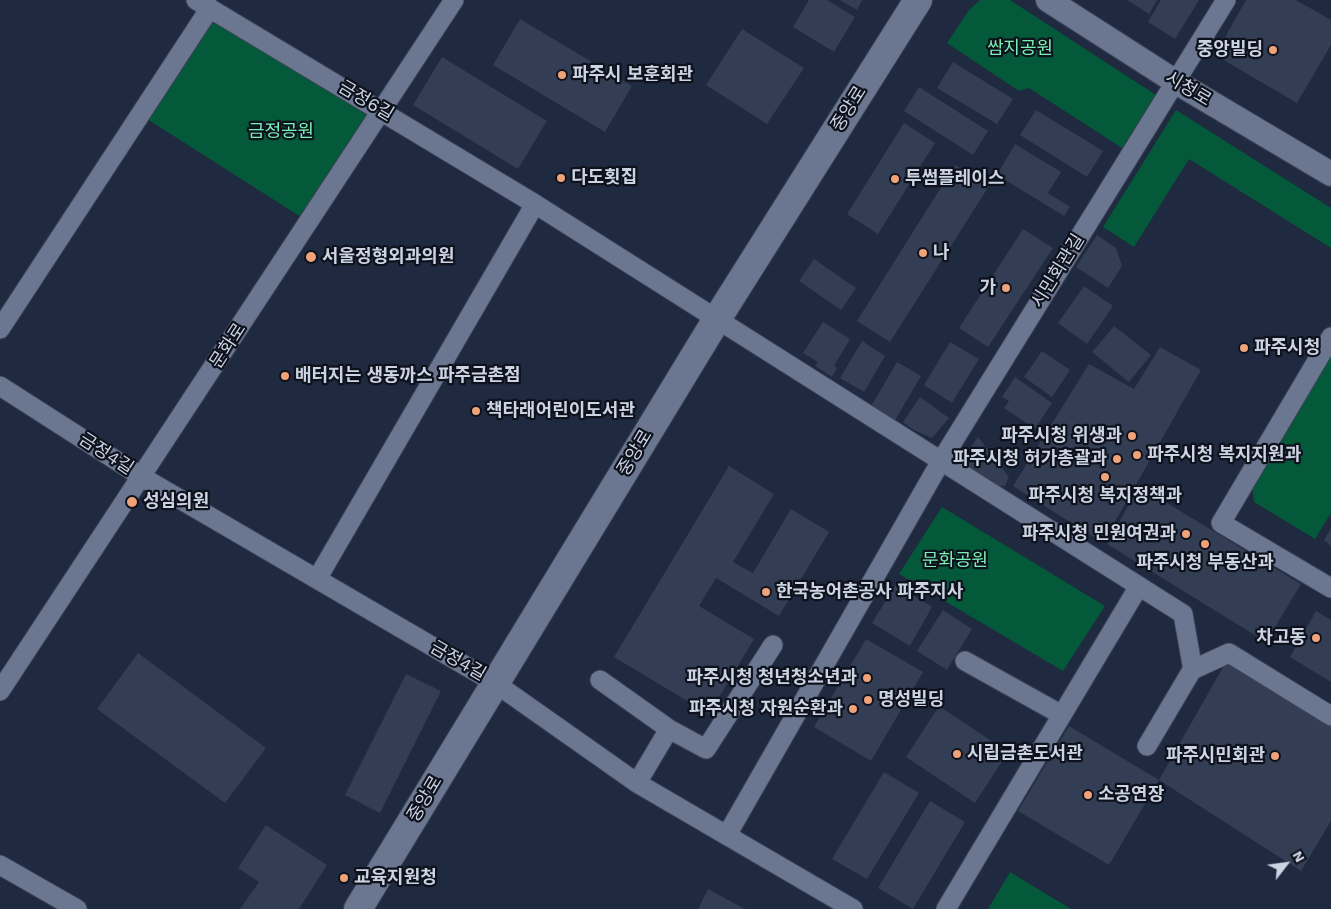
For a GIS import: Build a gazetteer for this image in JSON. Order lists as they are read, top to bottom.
{
  "streets": {
    "main road": ["중앙로"],
    "street": [
      "시청로",
      "금정6길",
      "시민회관길",
      "문화로",
      "금정4길"
    ]
  },
  "crossings": [
    ["시청로", "시민회관길"],
    ["금정6길", "중앙로"],
    ["금정6길", "시민회관길"],
    ["금정6길", "문화로"],
    ["중앙로", "금정4길"],
    ["시민회관길", "금정4길"],
    ["문화로", "금정4길"]
  ],
  "parks": ["쌈지공원", "금정공원", "문화공원"],
  "places": [
    "중앙빌딩",
    "파주시 보훈회관",
    "다도횟집",
    "투썸플레이스",
    "나",
    "서울정형외과의원",
    "가",
    "파주시청",
    "배터지는 생동까스 파주금촌점",
    "책타래어린이도서관",
    "파주시청 위생과",
    "파주시청 복지지원과",
    "파주시청 허가총괄과",
    "파주시청 복지정책과",
    "성심의원",
    "파주시청 민원여권과",
    "파주시청 부동산과",
    "한국농어촌공사 파주지사",
    "차고동",
    "파주시청 청년청소년과",
    "명성빌딩",
    "파주시청 자원순환과",
    "시립금촌도서관",
    "파주시민회관",
    "소공연장",
    "교육지원청"
  ],
  "north": "top right"
}
